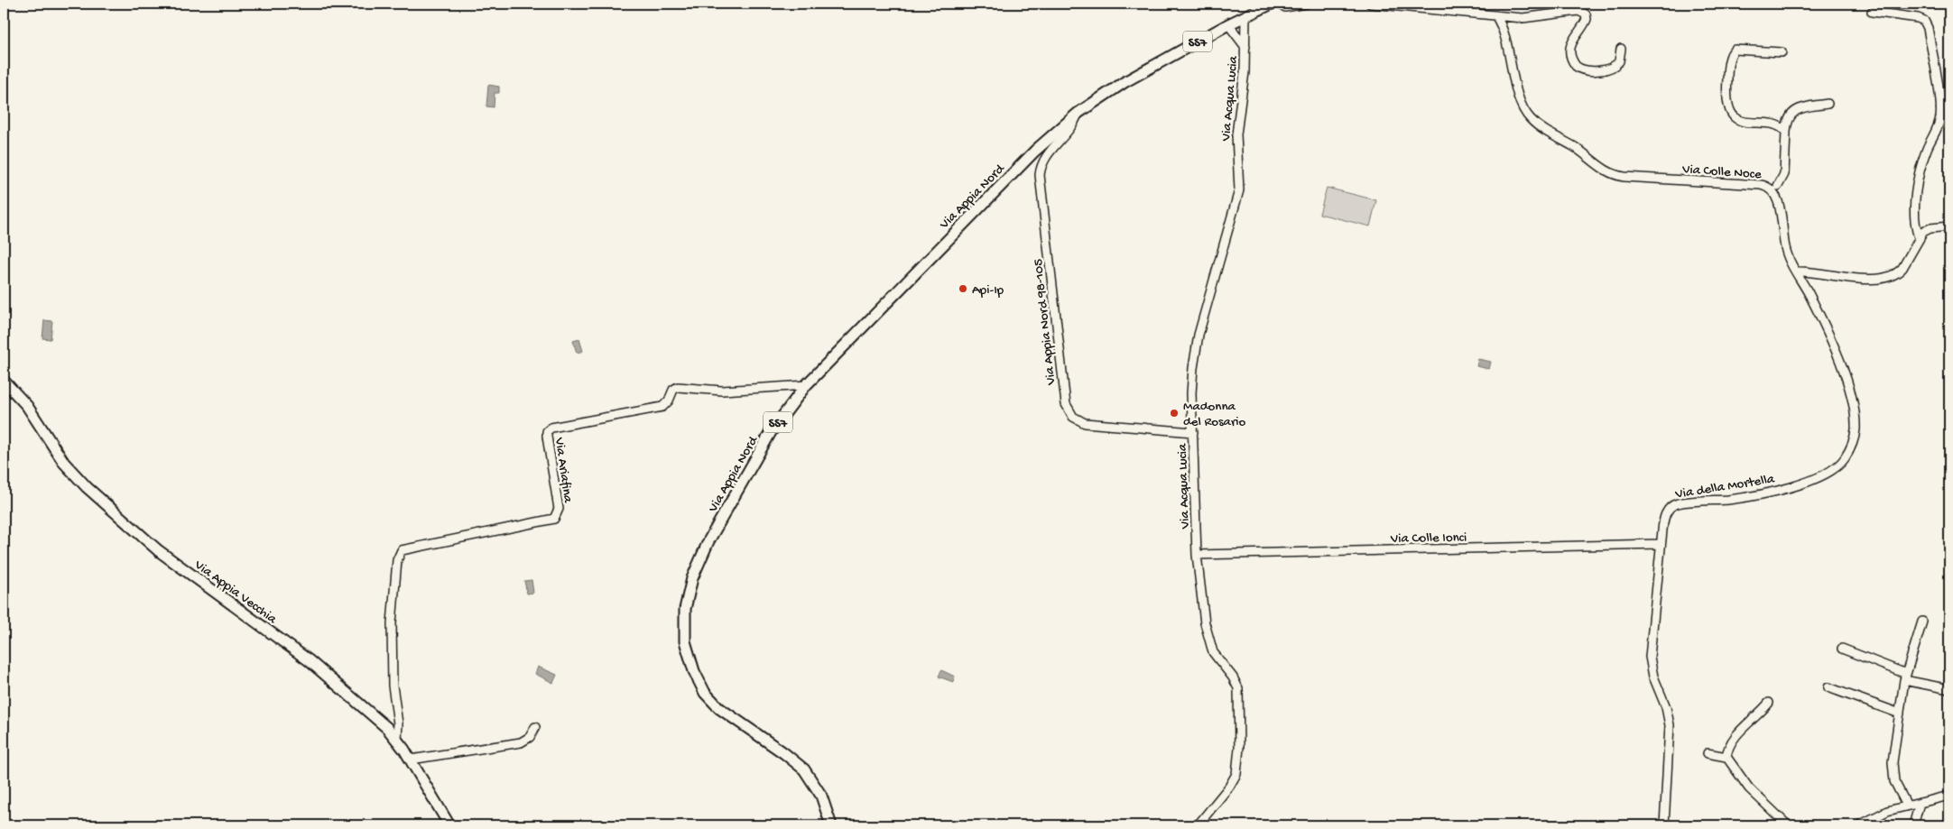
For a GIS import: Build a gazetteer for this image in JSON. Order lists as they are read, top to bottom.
{
  "streets": {
    "main road": ["SS7", "Via Appia Nord", "Via Appia Vecchia"],
    "street": [
      "Via Acqua Lucia",
      "Via Colle Noce",
      "Via Appia Nord 98-105",
      "Via Ariafina",
      "Via della Mortella",
      "Via Colle Ionci"
    ]
  },
  "crossings": [
    ["SS7", "Via Acqua Lucia"],
    ["SS7", "Via Appia Nord"],
    ["Via Acqua Lucia", "Via Appia Nord"],
    ["Via Acqua Lucia", "Via Appia Nord 98-105"],
    ["Via Acqua Lucia", "Via Colle Ionci"],
    ["Via Colle Noce", "Via della Mortella"],
    ["Via Appia Nord", "Via Appia Nord 98-105"],
    ["Via Appia Nord", "Via Ariafina"],
    ["Via Ariafina", "Via Appia Vecchia"],
    ["Via della Mortella", "Via Colle Ionci"]
  ],
  "places": ["Api-Ip", "Madonna del Rosario"]
}
